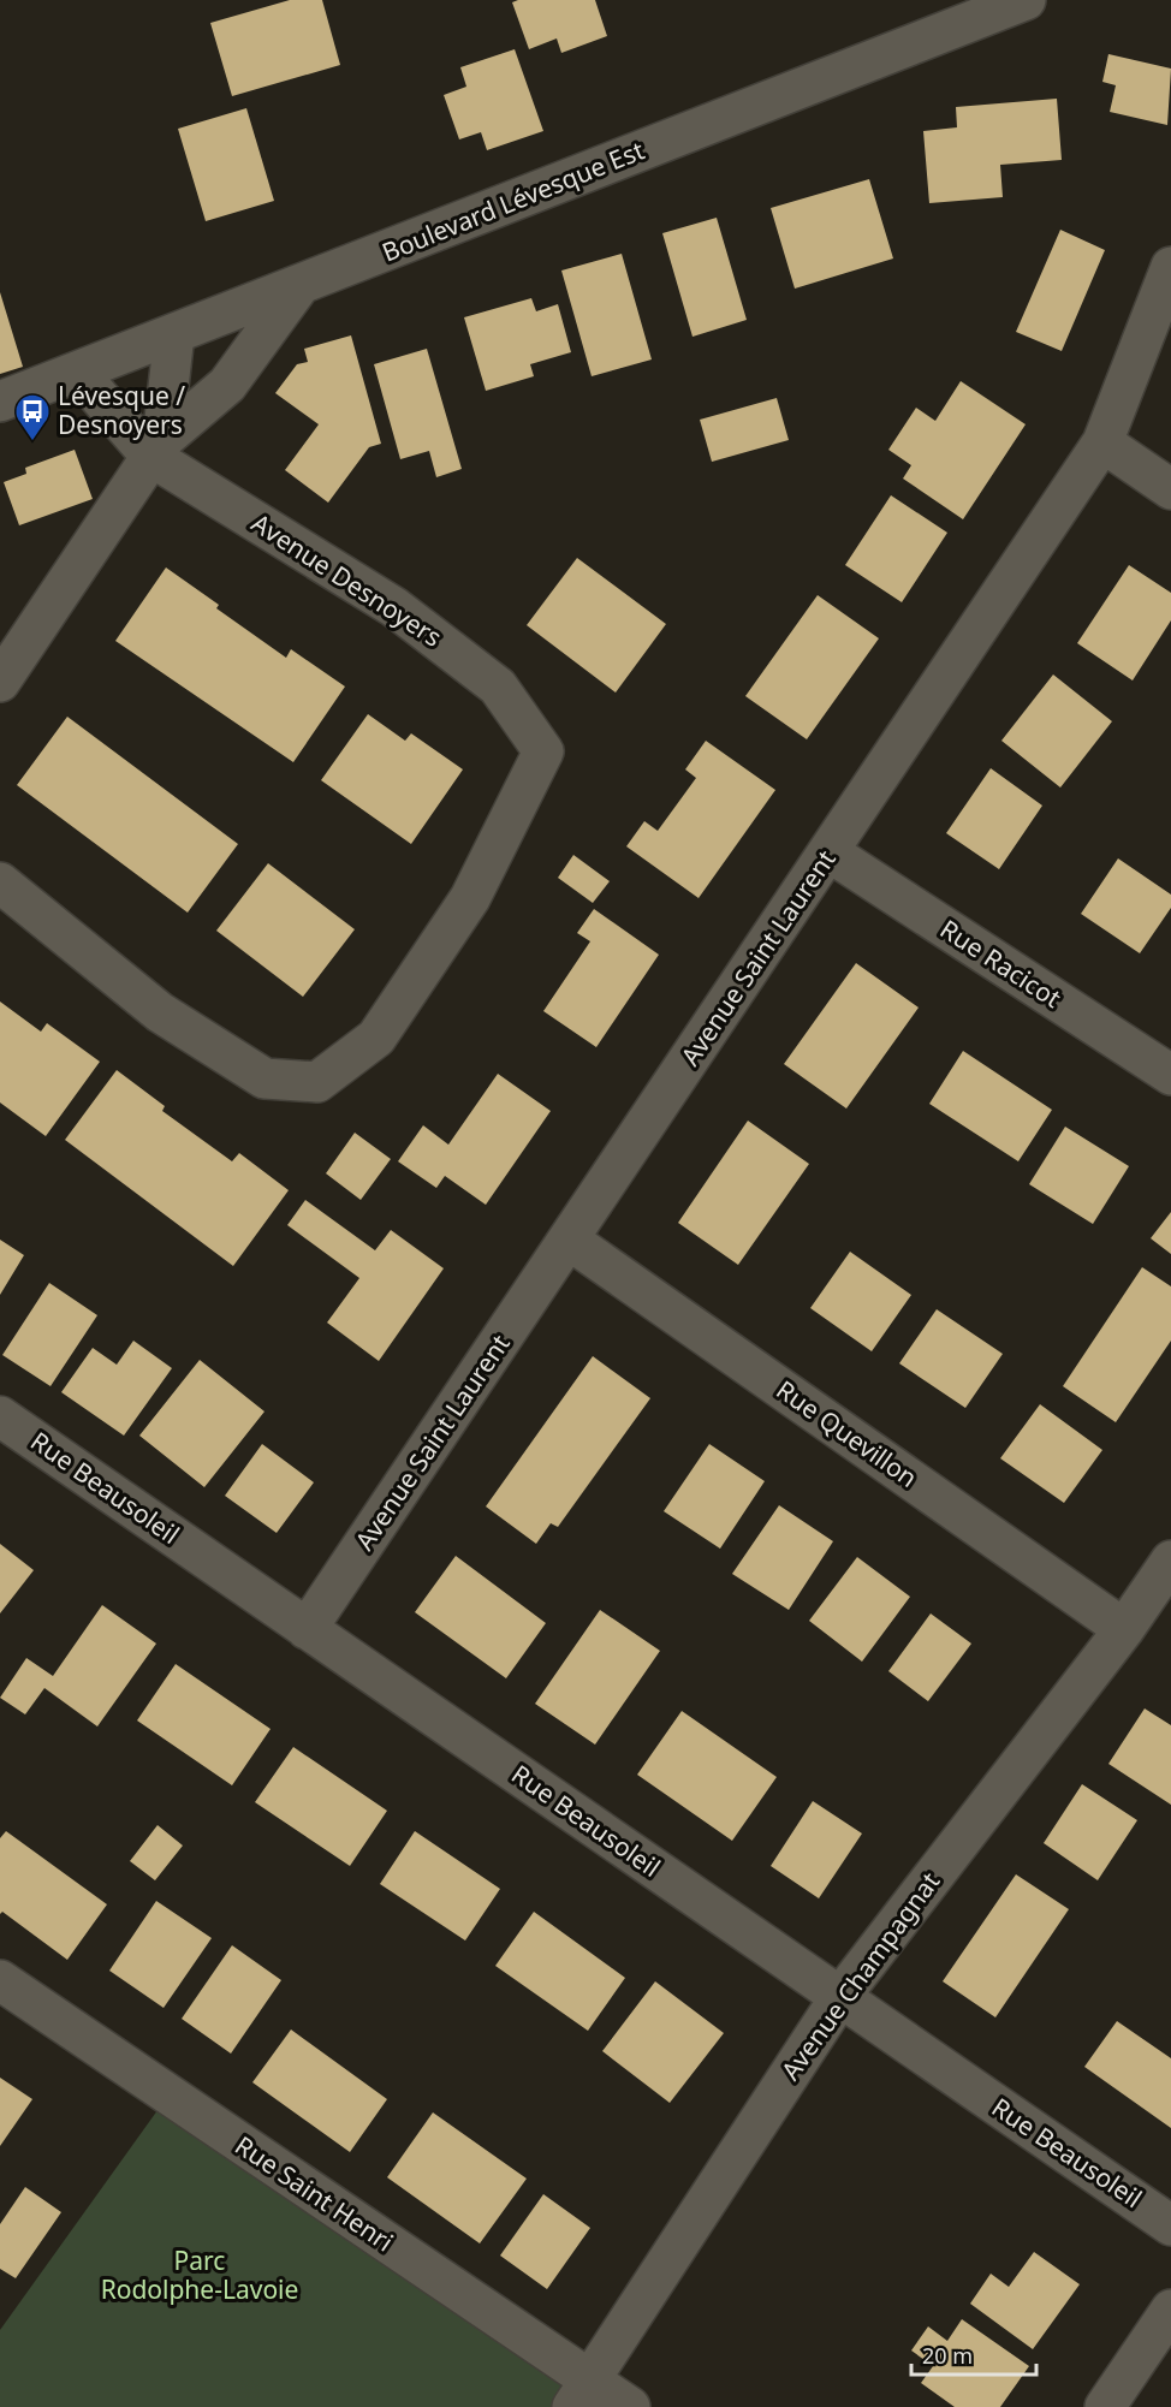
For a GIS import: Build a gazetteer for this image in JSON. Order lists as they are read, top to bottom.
{
  "streets": {
    "street": [
      "Boulevard Lévesque Est",
      "Avenue Desnoyers",
      "Avenue Saint Laurent",
      "Rue Racicot",
      "Rue Quevillon",
      "Rue Beausoleil",
      "Avenue Champagnat",
      "Rue Saint Henri"
    ]
  },
  "crossings": [
    ["Avenue Saint Laurent", "Rue Racicot"],
    ["Avenue Saint Laurent", "Rue Quevillon"],
    ["Avenue Saint Laurent", "Rue Beausoleil"],
    ["Rue Quevillon", "Avenue Champagnat"],
    ["Rue Beausoleil", "Avenue Champagnat"],
    ["Avenue Champagnat", "Rue Saint Henri"]
  ],
  "parks": ["Parc Rodolphe-Lavoie"],
  "places": {
    "bus stop": ["Lévesque / Desnoyers"]
  },
  "scale_bar": "20 m"
}
